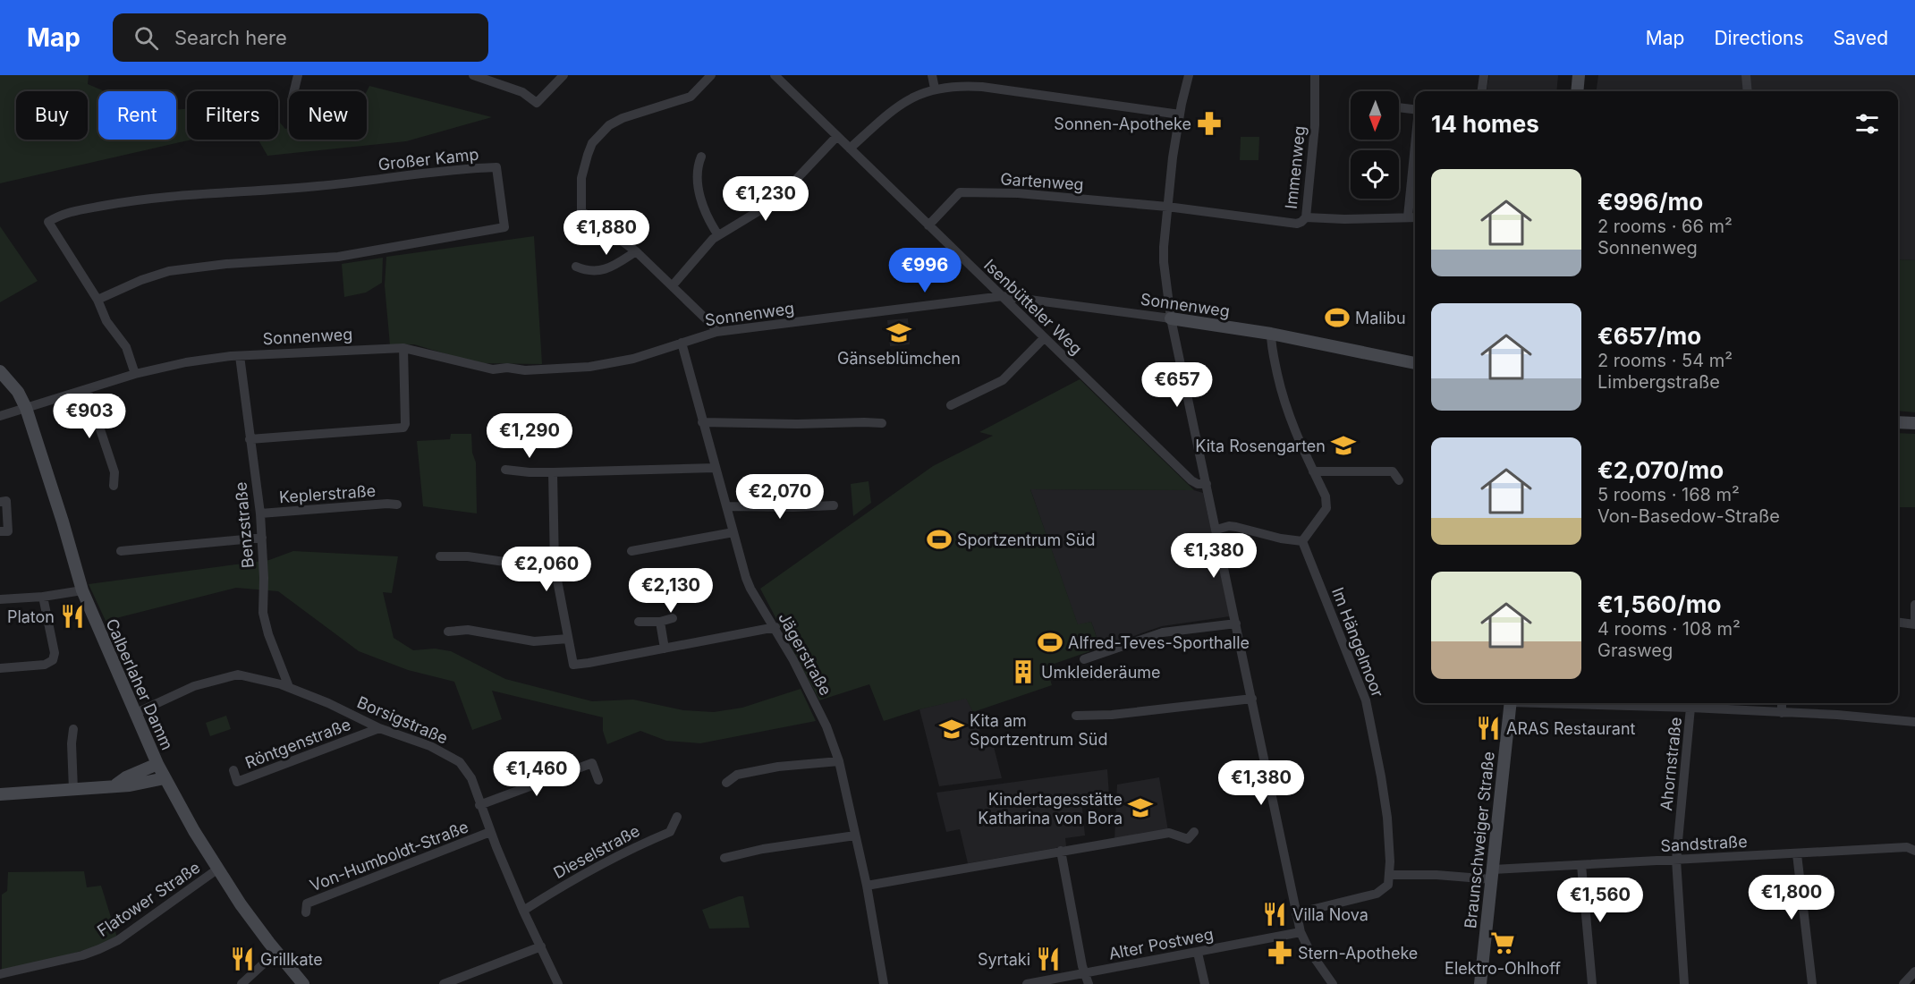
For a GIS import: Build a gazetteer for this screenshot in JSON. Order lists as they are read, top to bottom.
{
  "streets": {
    "street": [
      "Großer Kamp",
      "Immenweg",
      "Gartenweg",
      "Sonnenweg",
      "Isenbütteler Weg",
      "Keplerstraße",
      "Benzstraße",
      "Im Hängelmoor",
      "Jägerstraße",
      "Calberlaher Damm",
      "Borsigstraße",
      "Röntgenstraße",
      "Ahornstraße",
      "Braunschweiger Straße",
      "Sandstraße",
      "Dieselstraße",
      "Von-Humboldt-Straße",
      "Flatower Straße",
      "Alter Postweg"
    ]
  },
  "crossings": [
    ["Großer Kamp", "Sonnenweg"],
    ["Immenweg", "Gartenweg"],
    ["Gartenweg", "Isenbütteler Weg"],
    ["Sonnenweg", "Isenbütteler Weg"],
    ["Sonnenweg", "Benzstraße"],
    ["Sonnenweg", "Jägerstraße"],
    ["Sonnenweg", "Calberlaher Damm"],
    ["Keplerstraße", "Benzstraße"],
    ["Benzstraße", "Borsigstraße"],
    ["Calberlaher Damm", "Borsigstraße"],
    ["Calberlaher Damm", "Flatower Straße"],
    ["Borsigstraße", "Röntgenstraße"],
    ["Borsigstraße", "Dieselstraße"],
    ["Borsigstraße", "Von-Humboldt-Straße"],
    ["Ahornstraße", "Sandstraße"],
    ["Braunschweiger Straße", "Sandstraße"]
  ],
  "places": {
    "pharmacy": ["Sonnen-Apotheke", "Stern-Apotheke"],
    "sports": ["Malibu", "Sportzentrum Süd", "Alfred-Teves-Sporthalle"],
    "school or university": [
      "Gänseblümchen",
      "Kita Rosengarten",
      "Kita am Sportzentrum Süd",
      "Kindertagesstätte Katharina von Bora"
    ],
    "restaurant": [
      "Platon",
      "ARAS Restaurant",
      "Villa Nova",
      "Grillkate",
      "Syrtaki"
    ],
    "building": ["Umkleideräume"],
    "supermarket": ["Elektro-Ohlhoff"]
  },
  "north": "bottom",
  "page": {
    "header": "Map",
    "search": "Search here",
    "nav": ["Map", "Directions", "Saved"],
    "chip": [
      "Buy",
      "Rent",
      "Filters",
      "New"
    ],
    "heading": "14 homes",
    "list": [
      {
        "name": "€996/mo",
        "note": "2 rooms · 66 m² · Sonnenweg"
      },
      {
        "name": "€657/mo",
        "note": "2 rooms · 54 m² · Limbergstraße"
      },
      {
        "name": "€2,070/mo",
        "note": "5 rooms · 168 m² · Von-Basedow-Straße"
      },
      {
        "name": "€1,560/mo",
        "note": "4 rooms · 108 m² · Grasweg"
      }
    ],
    "price": [
      "€1,230",
      "€1,880",
      "€996",
      "€657",
      "€903",
      "€1,290",
      "€2,070",
      "€1,380",
      "€2,060",
      "€2,130",
      "€1,460",
      "€1,380",
      "€1,800",
      "€1,560"
    ]
  }
}
